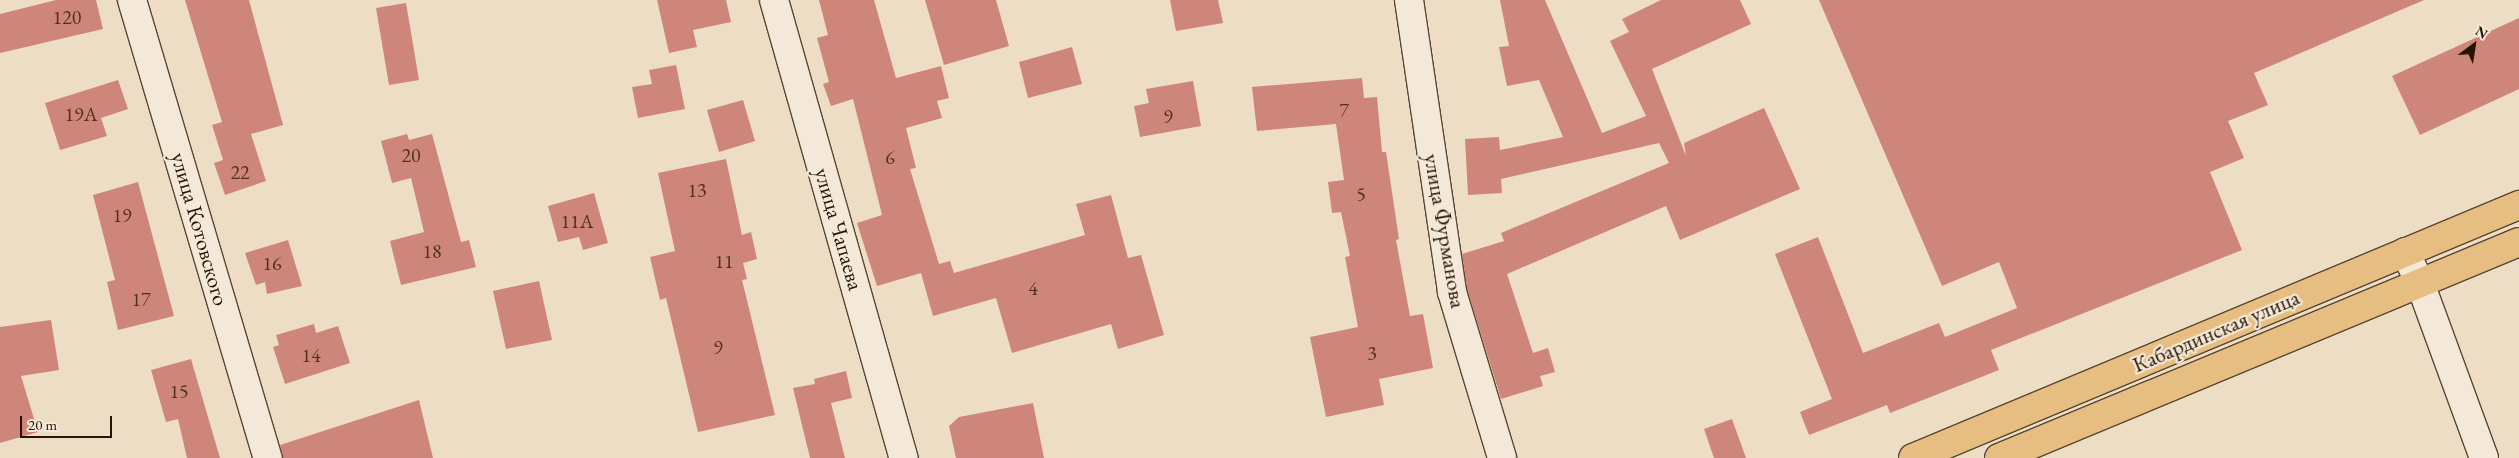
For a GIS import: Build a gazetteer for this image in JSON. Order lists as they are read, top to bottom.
{
  "streets": {
    "main road": ["Кабардинская улица"],
    "street": ["улица Котовского", "улица Чапаева", "улица Фурманова"]
  },
  "house_numbers": [
    "120",
    "7",
    "19А",
    "9",
    "20",
    "6",
    "22",
    "13",
    "5",
    "19",
    "11А",
    "18",
    "11",
    "16",
    "4",
    "17",
    "9",
    "3",
    "14",
    "15"
  ],
  "scale_bar": "20 m",
  "north": "top right"
}
